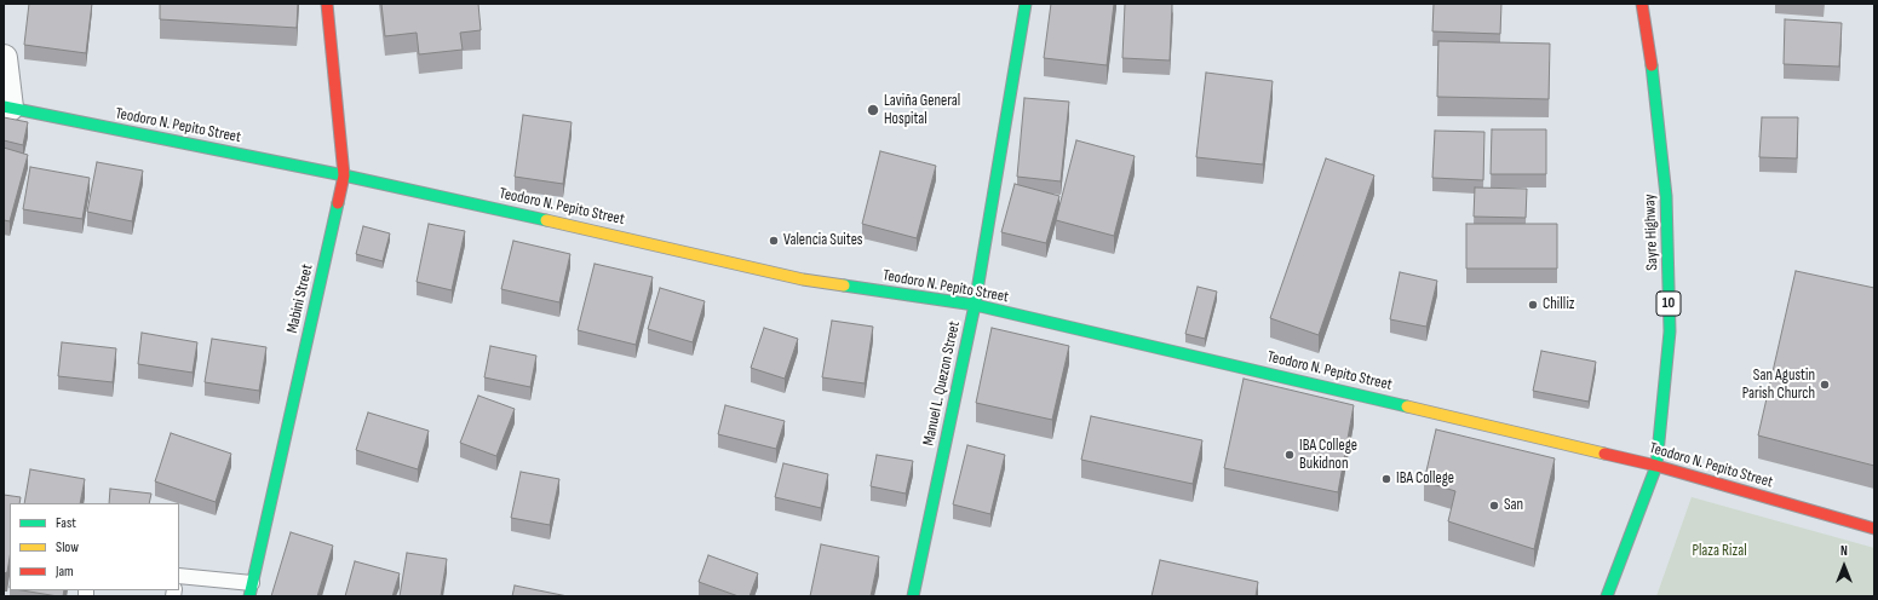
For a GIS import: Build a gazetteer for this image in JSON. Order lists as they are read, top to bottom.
{
  "streets": {
    "main road": [
      "Teodoro N. Pepito Street",
      "Sayre Highway",
      "Mabini Street",
      "10",
      "Manuel L. Quezon Street"
    ]
  },
  "crossings": [
    ["Teodoro N. Pepito Street", "Sayre Highway"],
    ["Teodoro N. Pepito Street", "Mabini Street"],
    ["Teodoro N. Pepito Street", "Manuel L. Quezon Street"]
  ],
  "parks": ["Plaza Rizal"],
  "places": [
    "Laviña General Hospital",
    "Valencia Suites",
    "Chilliz",
    "San Agustin Parish Church",
    "IBA College Bukidnon",
    "IBA College",
    "San"
  ],
  "legend": ["Fast", "Slow", "Jam"],
  "north": "top"
}
